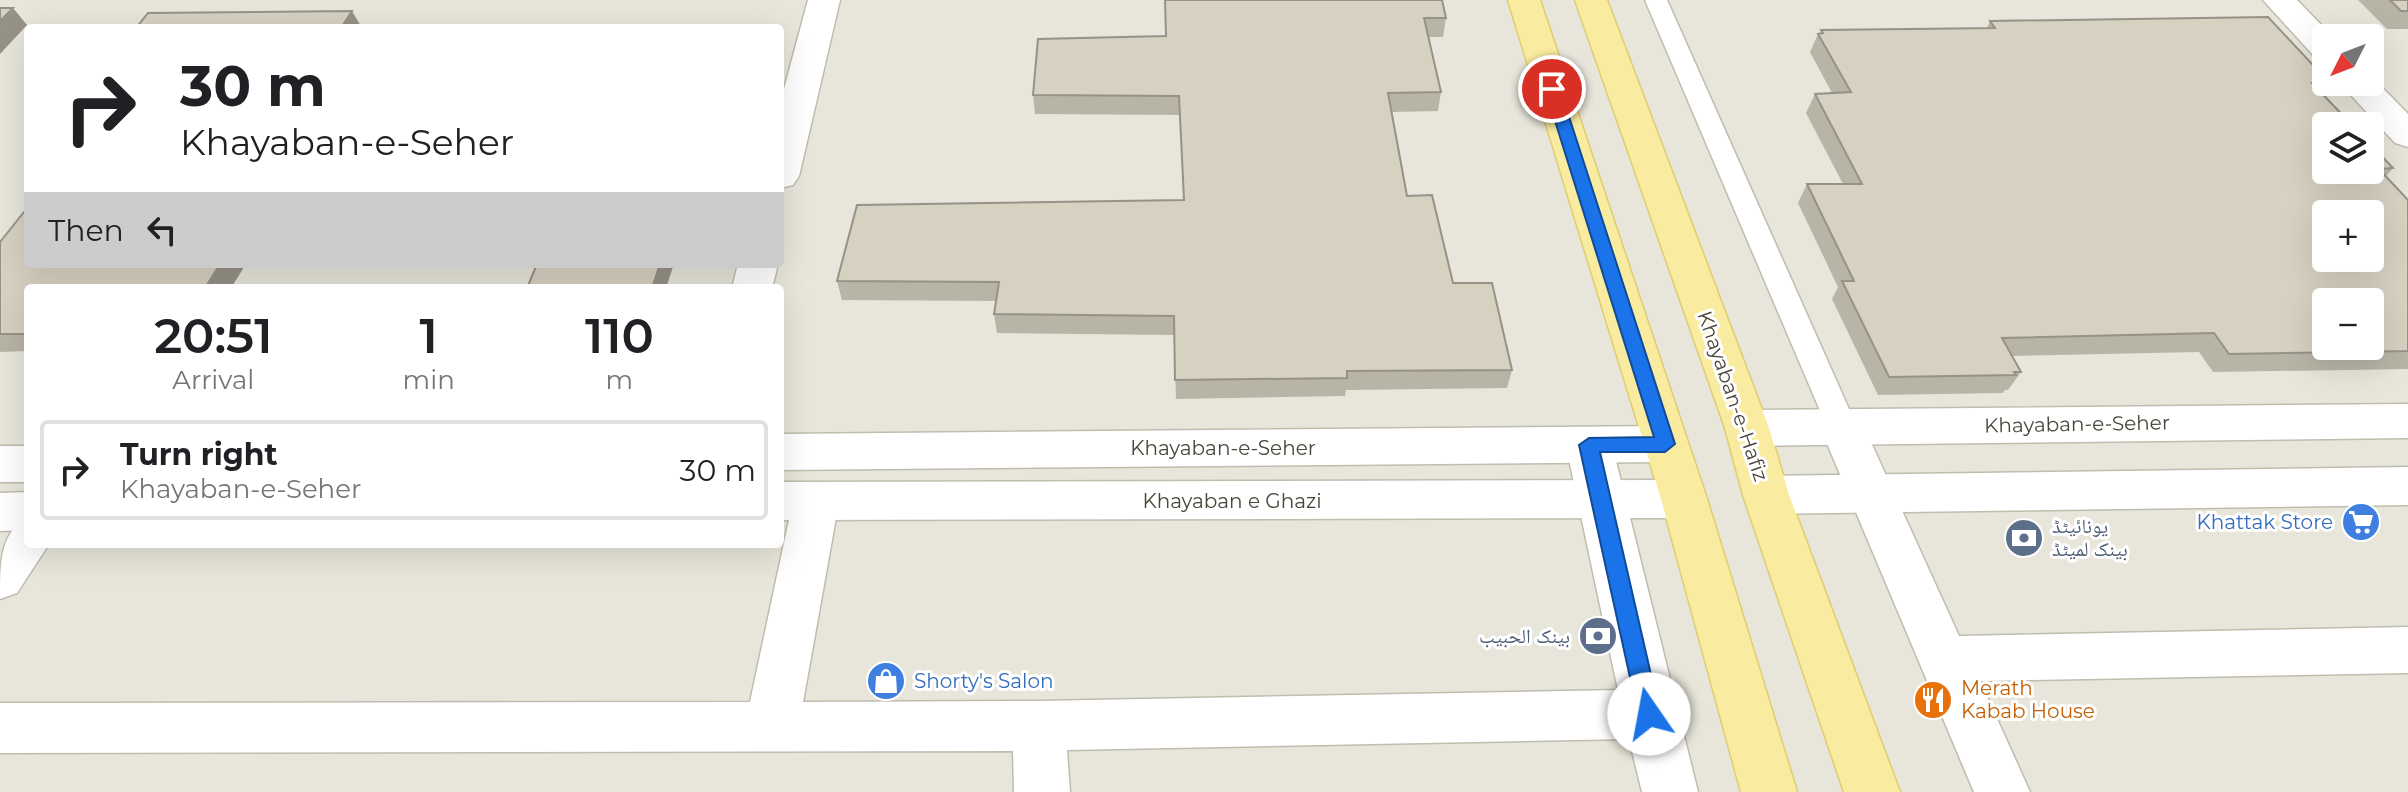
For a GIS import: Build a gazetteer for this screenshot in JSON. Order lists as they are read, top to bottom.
{
  "streets": {
    "main road": ["Khayaban-e-Hafiz"],
    "street": ["Khayaban-e-Seher", "Khayaban e Ghazi"]
  },
  "crossings": [
    ["Khayaban-e-Hafiz", "Khayaban-e-Seher"]
  ],
  "places": {
    "supermarket": ["Khattak Store"],
    "bank": ["یونائیٹڈ بینک لمیٹڈ", "بينک الحبيب"],
    "shop": ["Shorty's Salon"],
    "restaurant": ["Merath Kabab House"]
  },
  "north": "bottom left",
  "page": {
    "map_buttons": ["+", "−"],
    "turn": ["30 m", "Khayaban-e-Seher"],
    "then": "Then",
    "eta": [
      "20:51",
      "Arrival",
      "1",
      "min",
      "110",
      "m"
    ],
    "list": [
      {
        "name": "Turn right",
        "note": "Khayaban-e-Seher",
        "value": "30 m"
      }
    ]
  }
}
